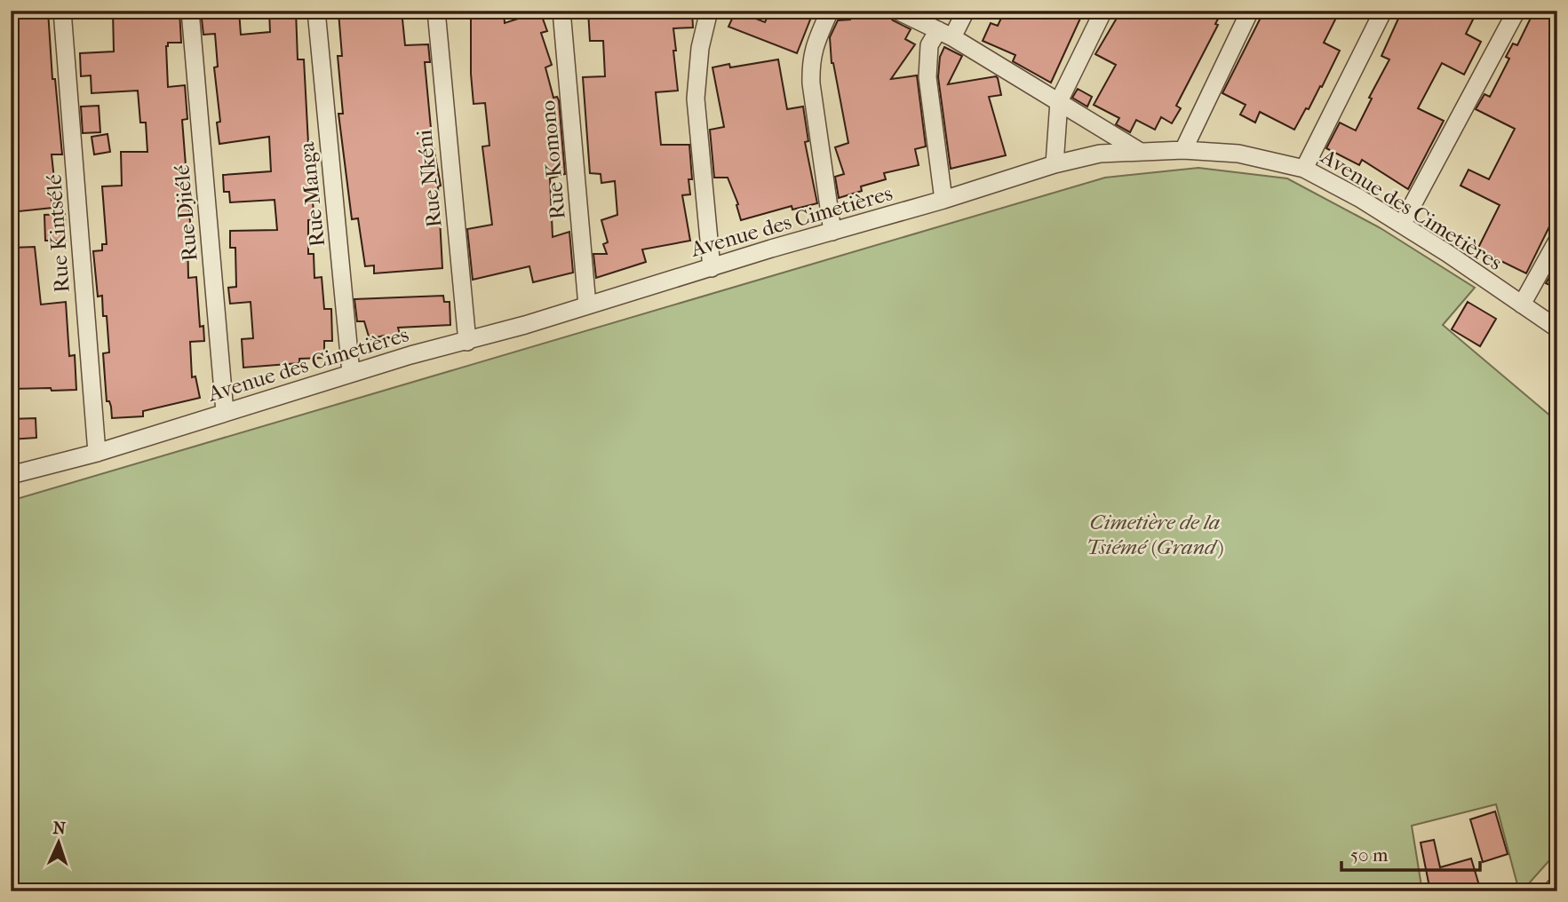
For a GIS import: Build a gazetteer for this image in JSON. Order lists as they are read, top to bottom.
{
  "streets": {
    "street": [
      "Rue Komono",
      "Rue Nkéni",
      "Rue Manga",
      "Avenue des Cimetières",
      "Rue Djiélé",
      "Rue Kintsélé"
    ]
  },
  "crossings": [
    ["Rue Komono", "Avenue des Cimetières"],
    ["Rue Nkéni", "Avenue des Cimetières"],
    ["Rue Manga", "Avenue des Cimetières"],
    ["Avenue des Cimetières", "Rue Djiélé"],
    ["Avenue des Cimetières", "Rue Kintsélé"]
  ],
  "parks": ["Cimetière de la Tsiémé (Grand)"],
  "scale_bar": "50 m",
  "north": "top"
}
